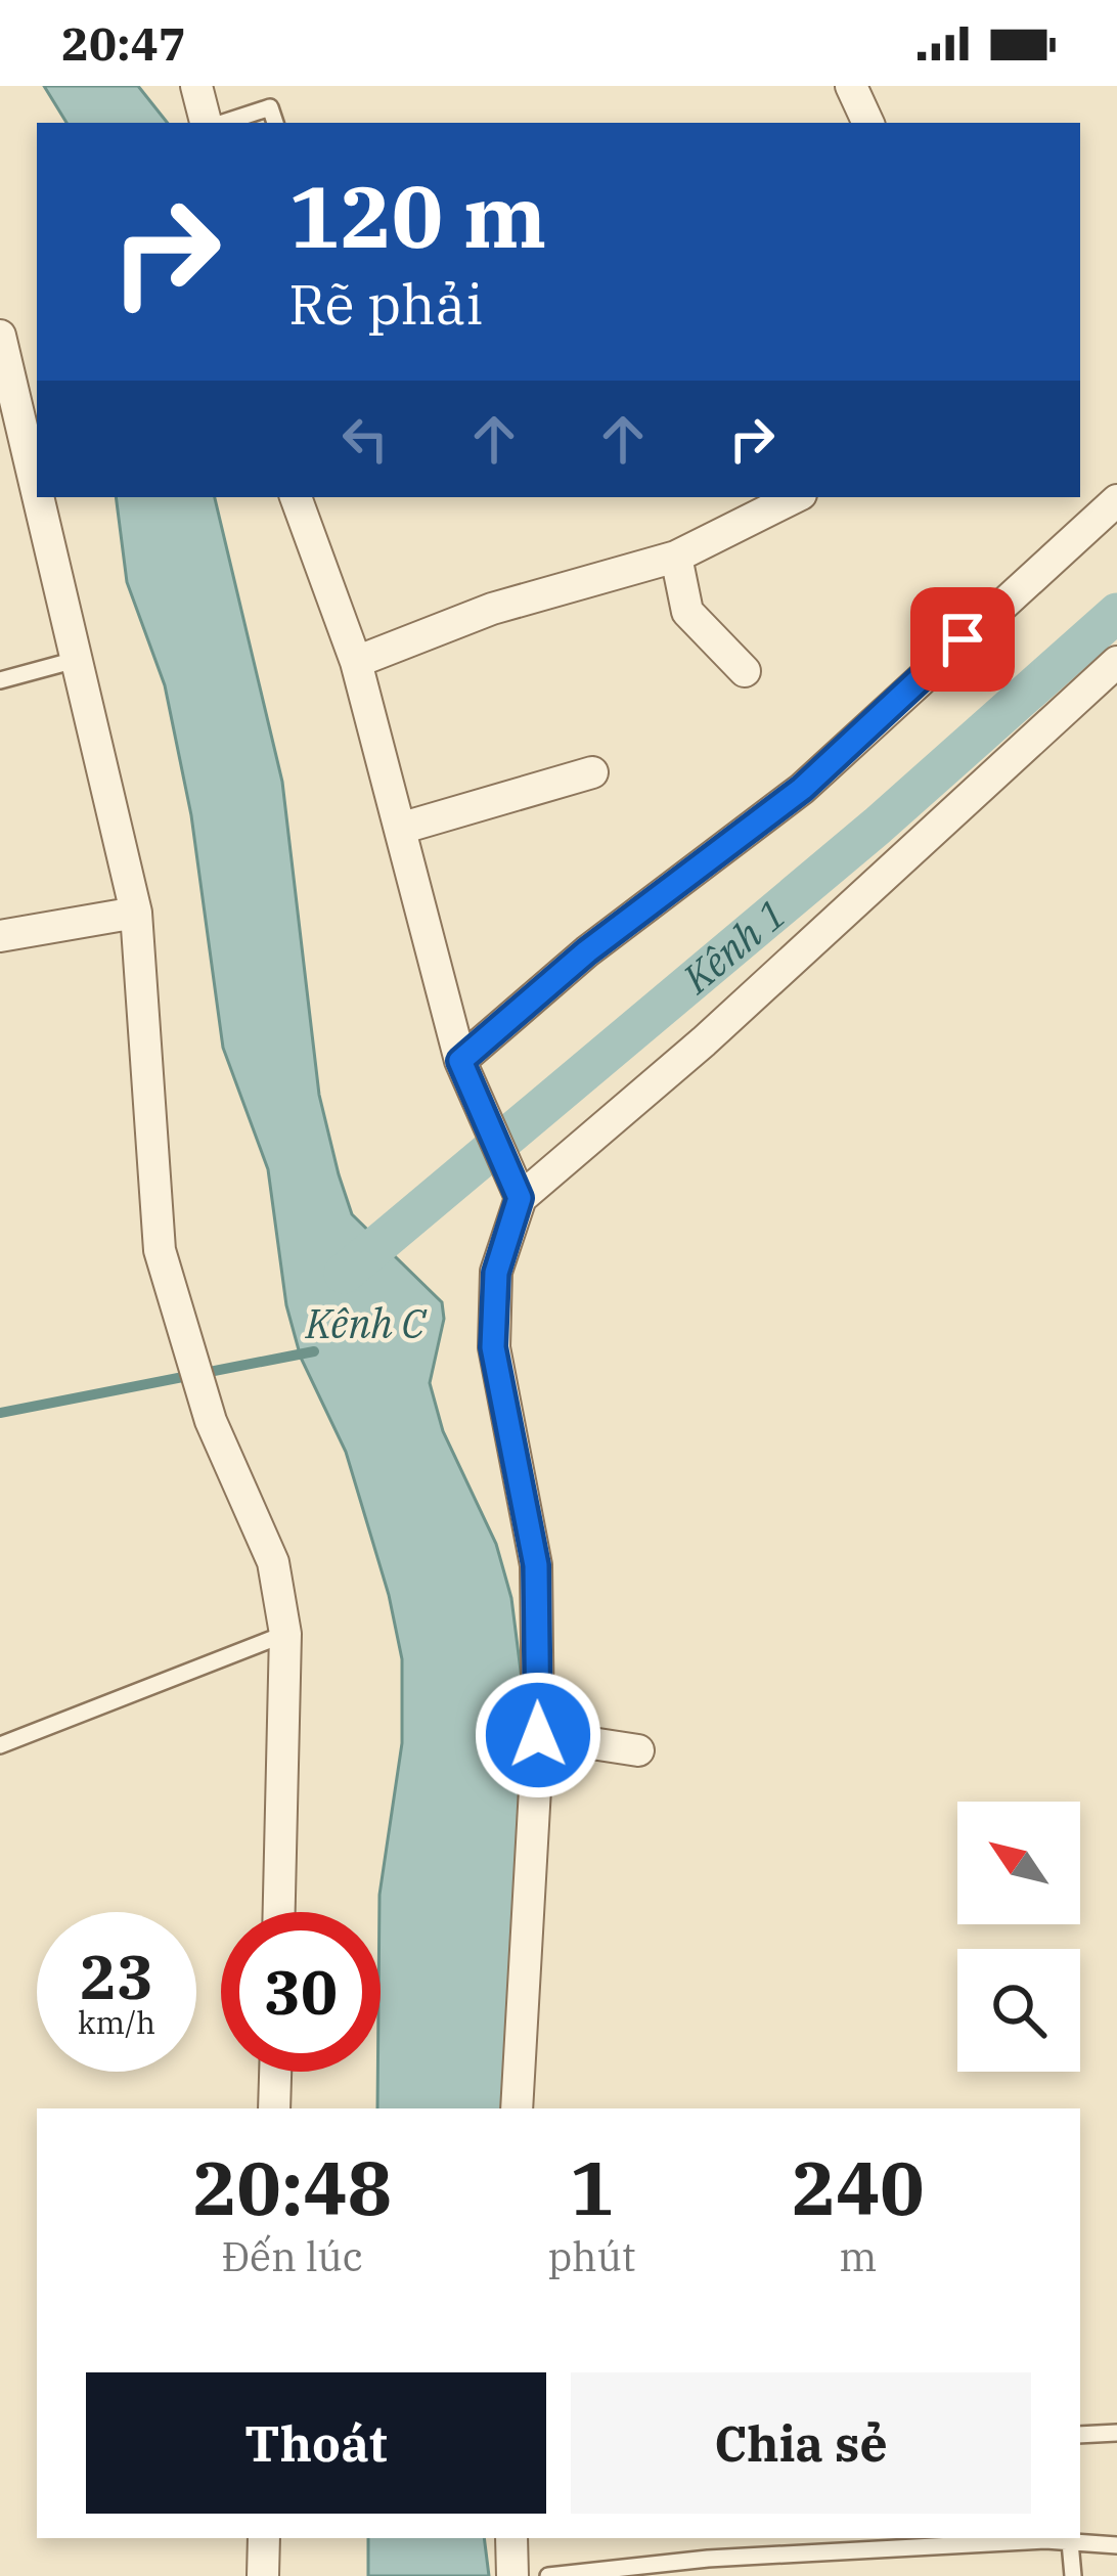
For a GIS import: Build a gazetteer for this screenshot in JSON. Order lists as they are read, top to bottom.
{
  "water": ["Kênh 1", "Kênh C"],
  "north": "top left",
  "page": {
    "status": "20:47",
    "turn": ["120 m", "Rẽ phải"],
    "speed": "23 km/h",
    "limit": "30",
    "eta": [
      "20:48",
      "Đến lúc",
      "1",
      "phút",
      "240",
      "m"
    ],
    "buttons": ["Thoát", "Chia sẻ"]
  }
}
